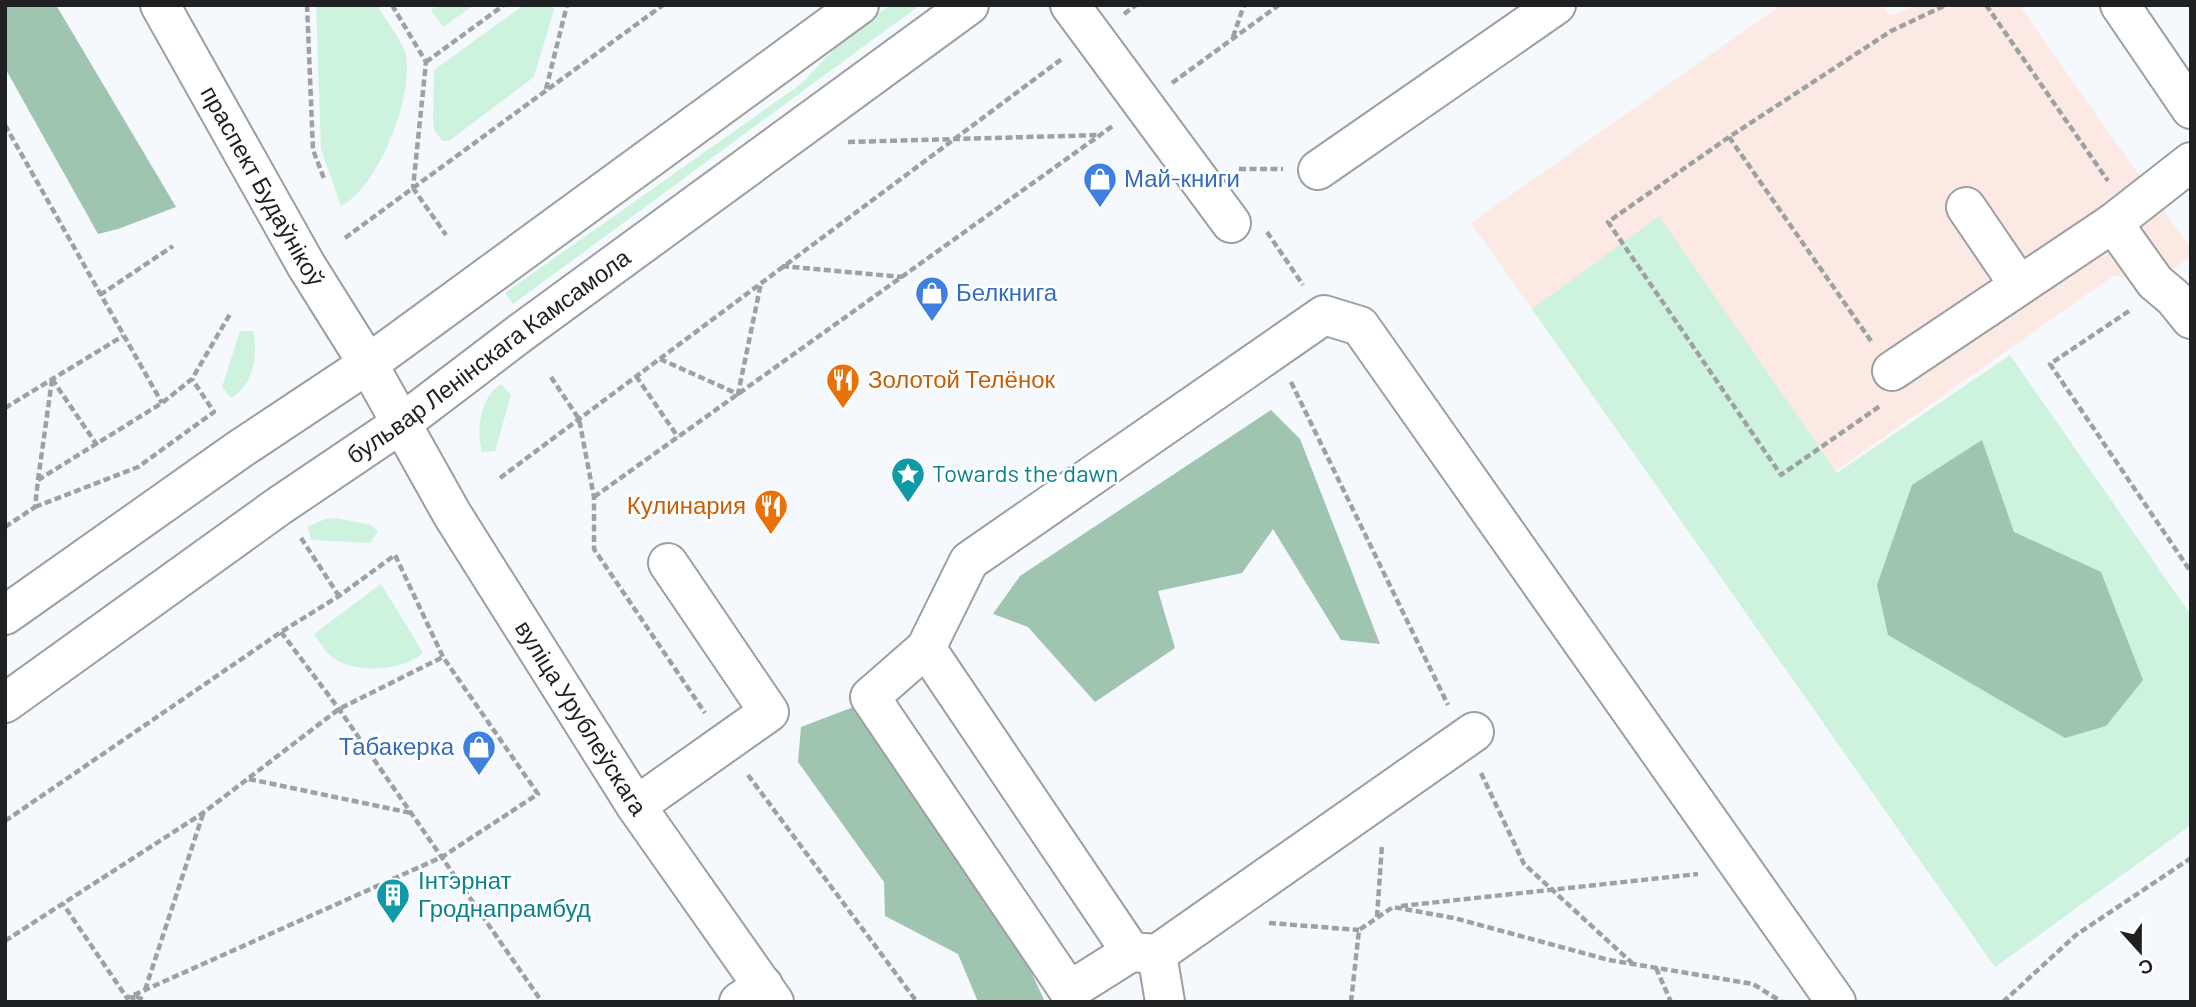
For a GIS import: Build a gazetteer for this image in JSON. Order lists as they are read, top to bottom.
{
  "streets": {
    "main road": ["праспект Будаўнікоў", "бульвар Ленінскага Камсамола", "вуліца Урублеўскага"]
  },
  "crossings": [
    ["праспект Будаўнікоў", "бульвар Ленінскага Камсамола"],
    ["праспект Будаўнікоў", "вуліца Урублеўскага"],
    ["бульвар Ленінскага Камсамола", "вуліца Урублеўскага"]
  ],
  "places": {
    "shop": ["Май-книги", "Белкнига", "Табакерка"],
    "restaurant": ["Золотой Телёнок", "Кулинария"],
    "place": ["Towards the dawn"],
    "building": ["Інтэрнат Гроднапрамбуд"]
  },
  "north": "bottom"
}
